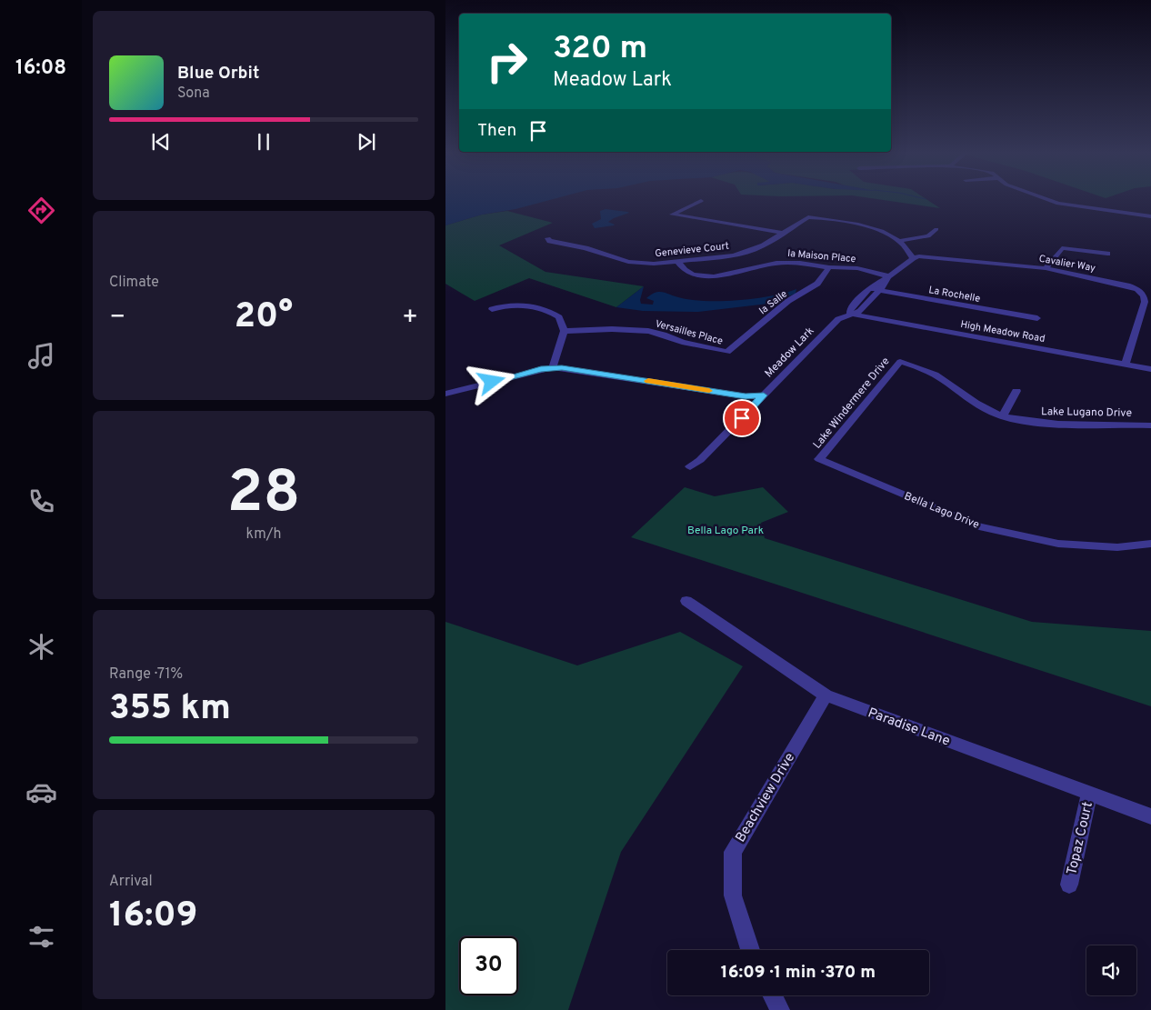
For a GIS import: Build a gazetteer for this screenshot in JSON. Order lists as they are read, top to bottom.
{
  "streets": {
    "street": [
      "Genevieve Court",
      "la Maison Place",
      "Cavalier Way",
      "La Rochelle",
      "la Salle",
      "High Meadow Road",
      "Versailles Place",
      "Meadow Lark",
      "Lake Windermere Drive",
      "Lake Lugano Drive",
      "Bella Lago Drive",
      "Paradise Lane",
      "Beachview Drive",
      "Topaz Court"
    ]
  },
  "crossings": [
    ["Genevieve Court", "la Maison Place"],
    ["la Maison Place", "la Salle"],
    ["la Maison Place", "Meadow Lark"],
    ["Cavalier Way", "High Meadow Road"],
    ["La Rochelle", "Meadow Lark"],
    ["la Salle", "Versailles Place"],
    ["High Meadow Road", "Meadow Lark"],
    ["Lake Windermere Drive", "Lake Lugano Drive"],
    ["Lake Windermere Drive", "Bella Lago Drive"],
    ["Paradise Lane", "Beachview Drive"],
    ["Paradise Lane", "Topaz Court"]
  ],
  "parks": ["Bella Lago Park"],
  "page": {
    "tabs": "16:08",
    "turn": ["320 m", "Meadow Lark"],
    "song": ["Blue Orbit", "Sona"],
    "then": "Then",
    "tile": [
      "Climate",
      ["28", "km/h"],
      ["Range · 71%", "355 km"],
      ["Arrival", "16:09"]
    ],
    "heat": ["−", "20°", "+"],
    "limit": "30",
    "trip": "16:09 · 1 min · 370 m"
  }
}
